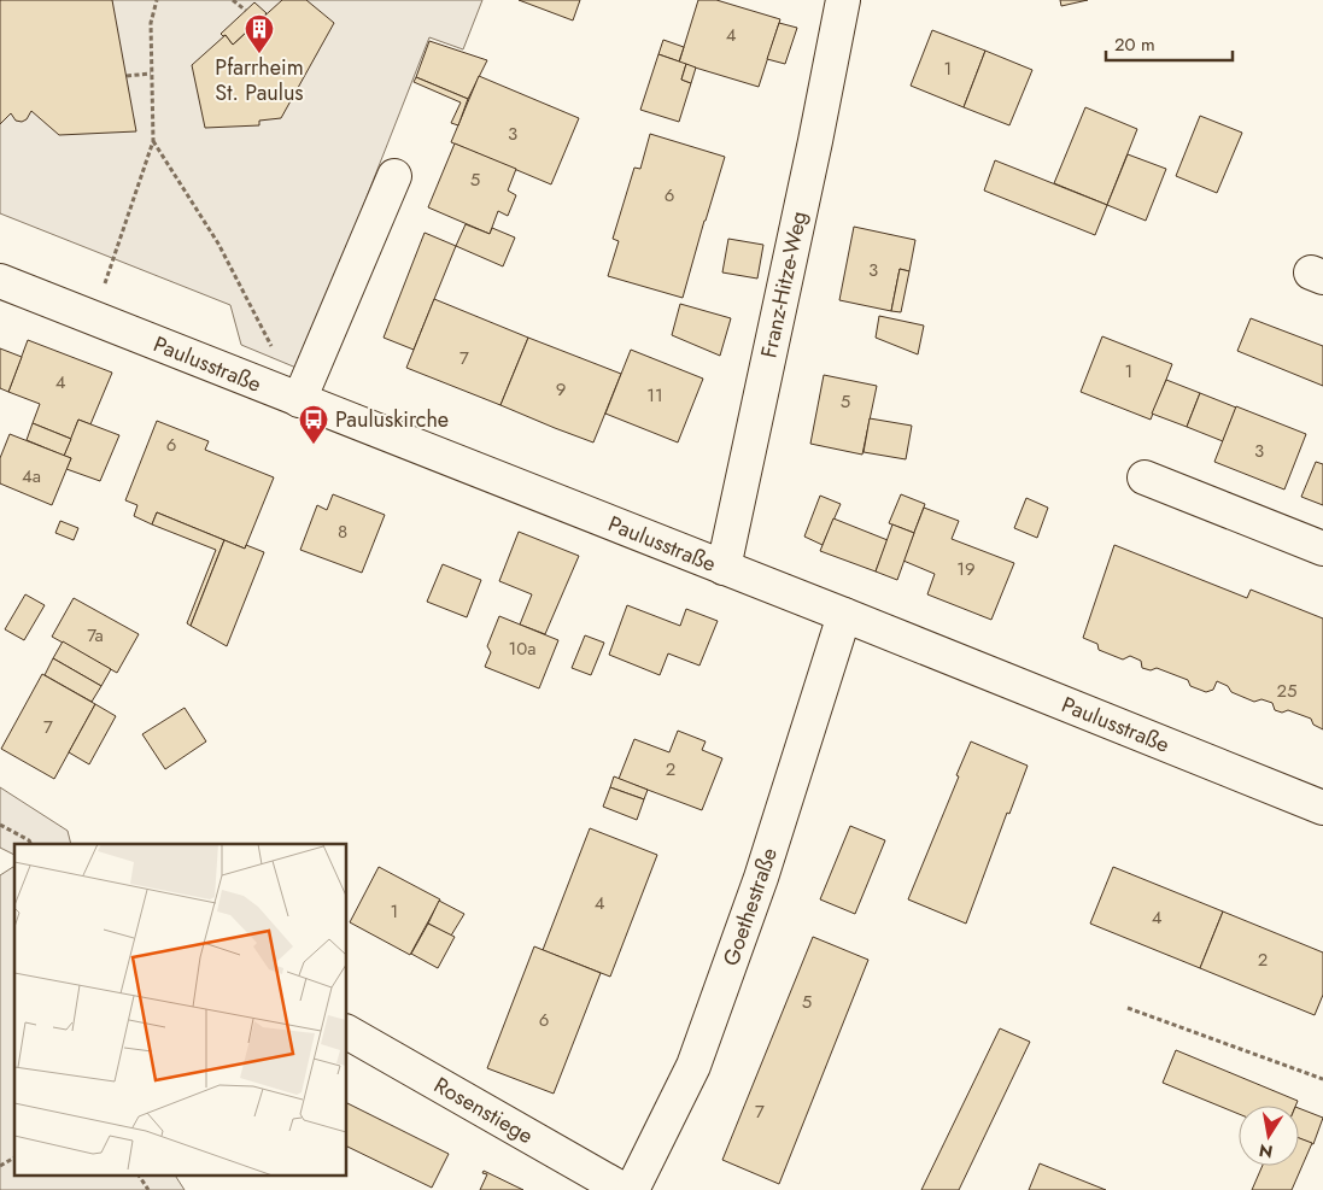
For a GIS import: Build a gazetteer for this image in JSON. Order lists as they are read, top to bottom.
{
  "streets": {
    "street": [
      "Franz-Hitze-Weg",
      "Paulusstraße",
      "Goethestraße",
      "Rosenstiege"
    ]
  },
  "crossings": [
    ["Franz-Hitze-Weg", "Paulusstraße"],
    ["Paulusstraße", "Goethestraße"]
  ],
  "places": {
    "building": ["Pfarrheim St. Paulus"],
    "bus stop": ["Pauluskirche"]
  },
  "house_numbers": [
    "4",
    "1",
    "3",
    "5",
    "6",
    "3",
    "7",
    "1",
    "4",
    "9",
    "11",
    "5",
    "6",
    "3",
    "4a",
    "8",
    "19",
    "7a",
    "10a",
    "25",
    "7",
    "2",
    "4",
    "1",
    "4",
    "2",
    "5",
    "6",
    "7"
  ],
  "scale_bar": "20 m",
  "north": "bottom"
}
